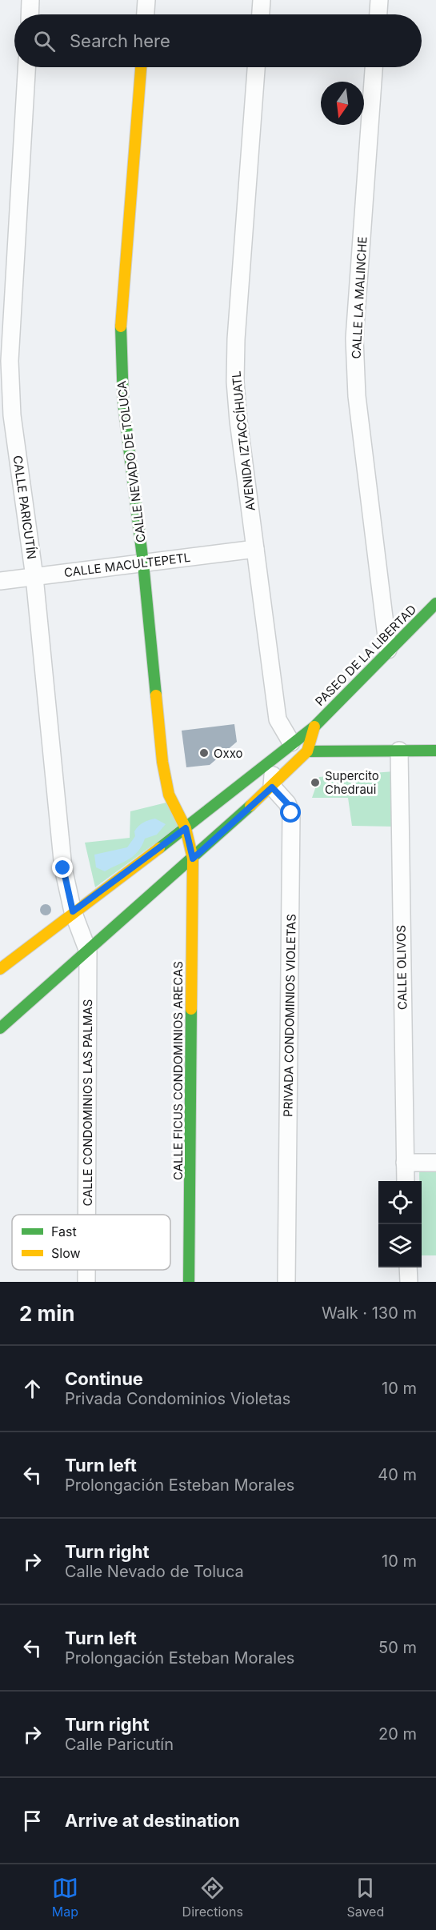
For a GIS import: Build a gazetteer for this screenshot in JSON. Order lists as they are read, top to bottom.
{
  "streets": {
    "street": [
      "CALLE LA MALINCHE",
      "AVENIDA IZTACCÍHUATL",
      "CALLE NEVADO DE TOLUCA",
      "CALLE PARICUTÍN",
      "CALLE MACULTEPETL",
      "PASEO DE LA LIBERTAD",
      "CALLE OLIVOS",
      "PRIVADA CONDOMINIOS VIOLETAS",
      "CALLE FICUS CONDOMINIOS ARECAS",
      "CALLE CONDOMINIOS LAS PALMAS"
    ]
  },
  "crossings": [
    ["CALLE LA MALINCHE", "PASEO DE LA LIBERTAD"],
    ["AVENIDA IZTACCÍHUATL", "CALLE MACULTEPETL"],
    ["AVENIDA IZTACCÍHUATL", "PASEO DE LA LIBERTAD"],
    ["CALLE NEVADO DE TOLUCA", "CALLE MACULTEPETL"],
    ["CALLE NEVADO DE TOLUCA", "PASEO DE LA LIBERTAD"],
    ["CALLE NEVADO DE TOLUCA", "CALLE FICUS CONDOMINIOS ARECAS"],
    ["CALLE PARICUTÍN", "CALLE MACULTEPETL"],
    ["CALLE PARICUTÍN", "PASEO DE LA LIBERTAD"],
    ["CALLE PARICUTÍN", "CALLE CONDOMINIOS LAS PALMAS"]
  ],
  "places": ["Oxxo", "Supercito Chedraui"],
  "legend": ["Fast", "Slow"],
  "north": "bottom",
  "page": {
    "search": "Search here",
    "heading": ["2 min", "Walk · 130 m"],
    "list": [
      ["Continue", "Privada Condominios Violetas", "10 m"],
      ["Turn left", "Prolongación Esteban Morales", "40 m"],
      ["Turn right", "Calle Nevado de Toluca", "10 m"],
      ["Turn left", "Prolongación Esteban Morales", "50 m"],
      ["Turn right", "Calle Paricutín", "20 m"],
      "Arrive at destination"
    ],
    "nav": ["Map", "Directions", "Saved"]
  }
}
